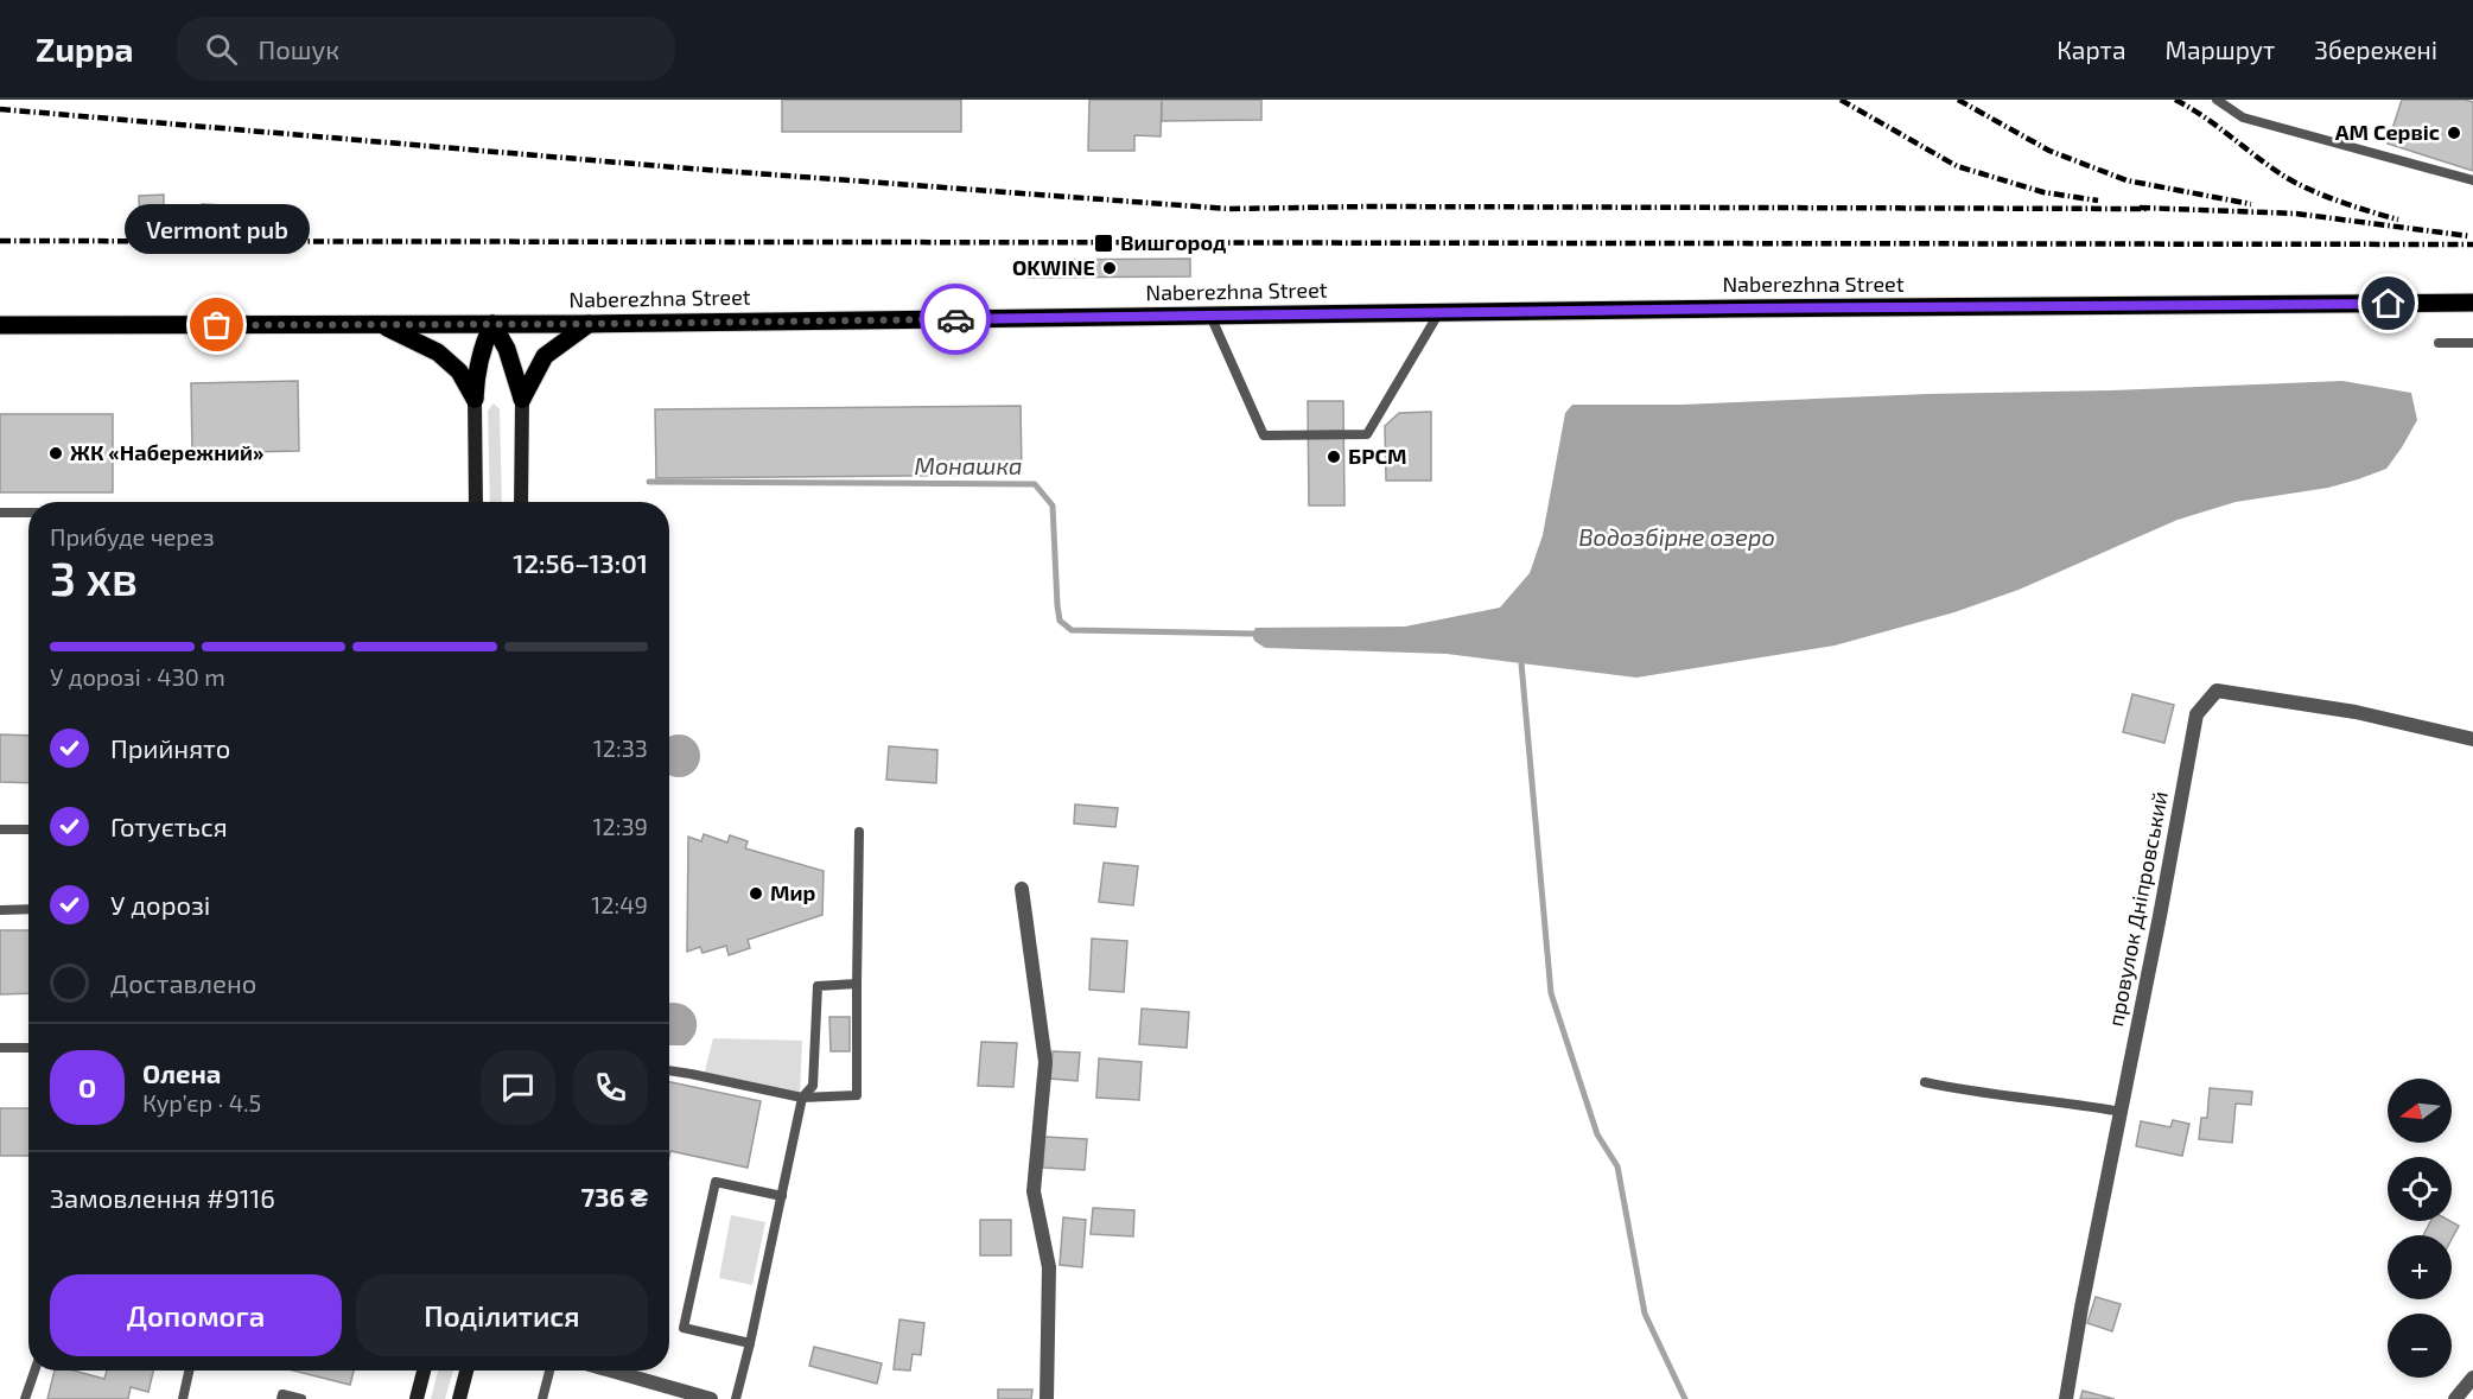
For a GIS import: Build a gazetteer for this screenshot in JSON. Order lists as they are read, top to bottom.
{
  "streets": {
    "main road": ["Naberezhna Street"],
    "street": ["провулок Дніпровський"]
  },
  "water": ["Монашка", "Водозбірне озеро"],
  "places": {
    "other": [
      "АМ Сервіс",
      "OKWINE",
      "Vermont pub",
      "ЖК «Набережний»",
      "БРСМ",
      "Мир"
    ],
    "transit": ["Вишгород"]
  },
  "north": "left",
  "page": {
    "header": "Zuppa",
    "search": "Пошук",
    "nav": ["Карта", "Маршрут", "Збережені"],
    "bubble": "Vermont pub",
    "heading": ["3 хв", "Прибуде через", "12:56–13:01"],
    "panel": [
      "Олена",
      "Кур’єр · 4.5",
      "Замовлення #9116",
      "736 ₴"
    ],
    "bar": "У дорозі · 430 m",
    "list": [
      ["Прийнято", "12:33"],
      ["Готується", "12:39"],
      ["У дорозі", "12:49"],
      "Доставлено"
    ],
    "round": "О",
    "map_buttons": ["+", "−"],
    "buttons": ["Допомога", "Поділитися"]
  }
}
